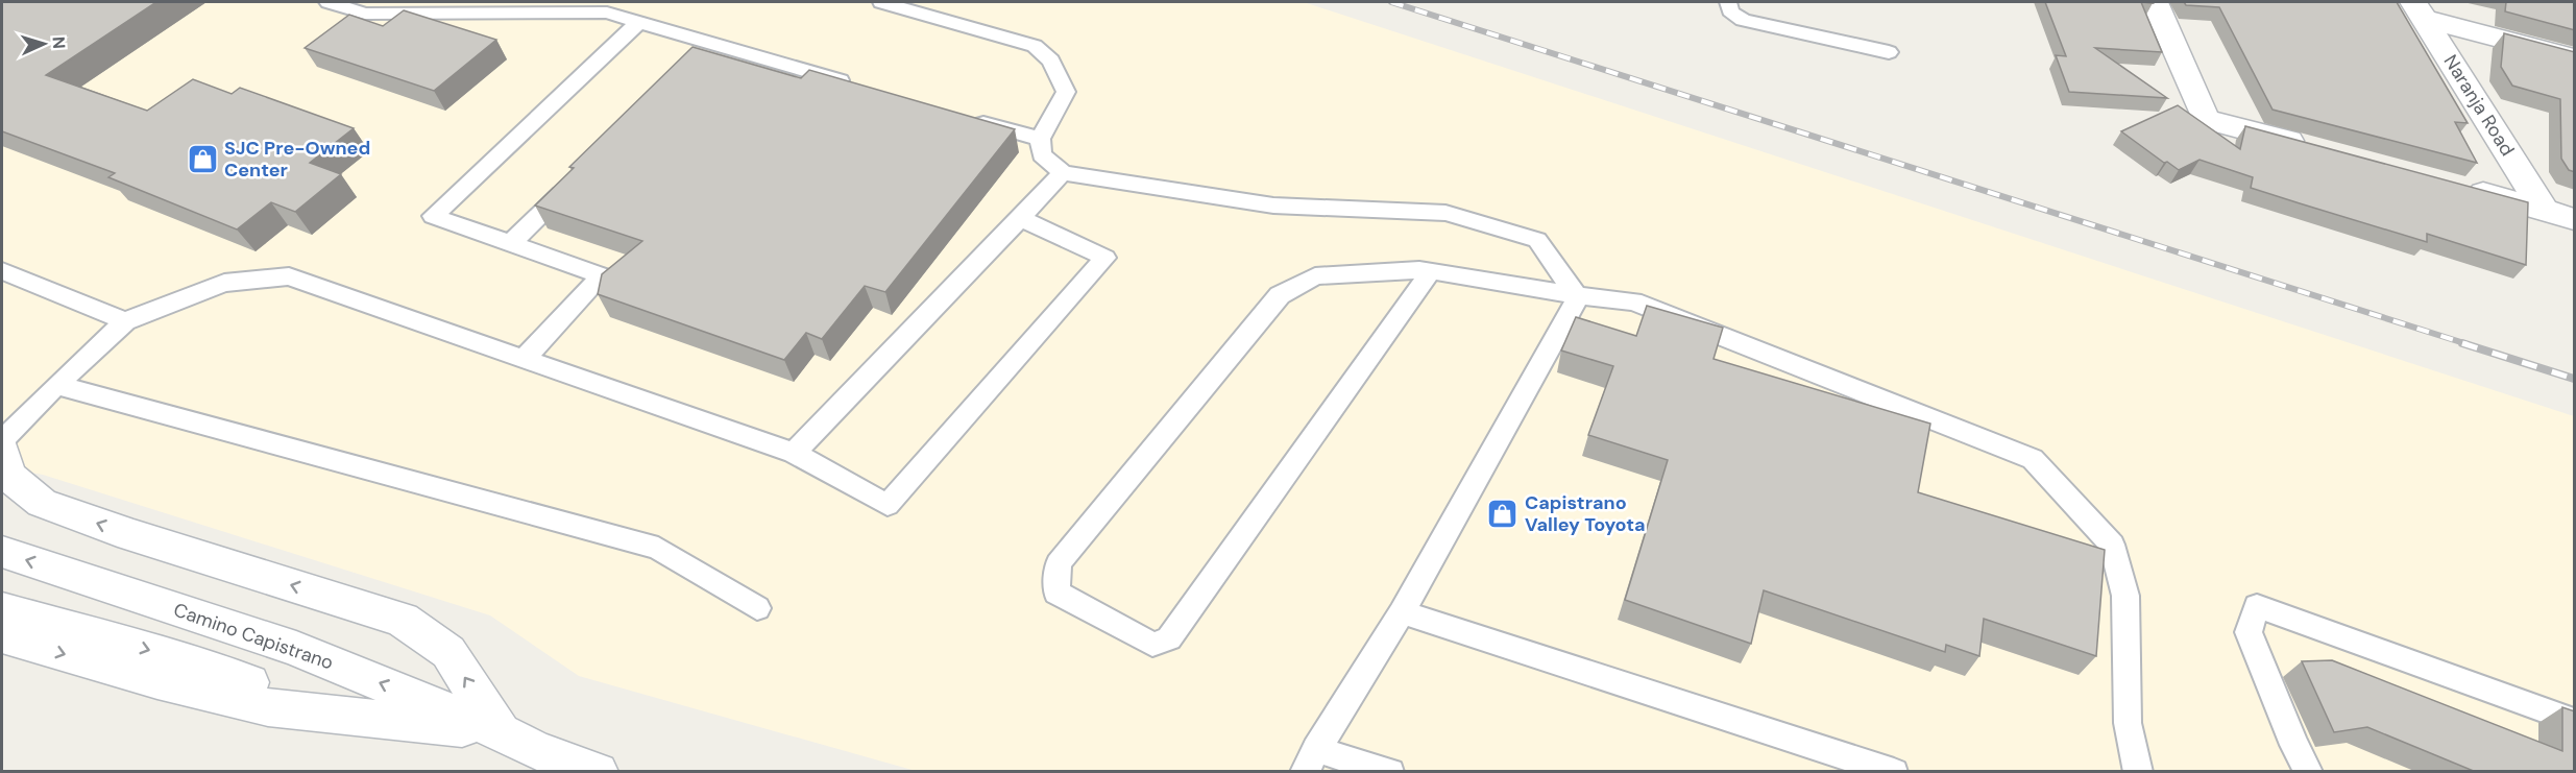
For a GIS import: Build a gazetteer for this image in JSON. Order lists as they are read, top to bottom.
{
  "streets": {
    "main road": ["Naranja Road", "Camino Capistrano"]
  },
  "places": {
    "shop": ["SJC Pre-Owned Center", "Capistrano Valley Toyota"]
  },
  "north": "right"
}
